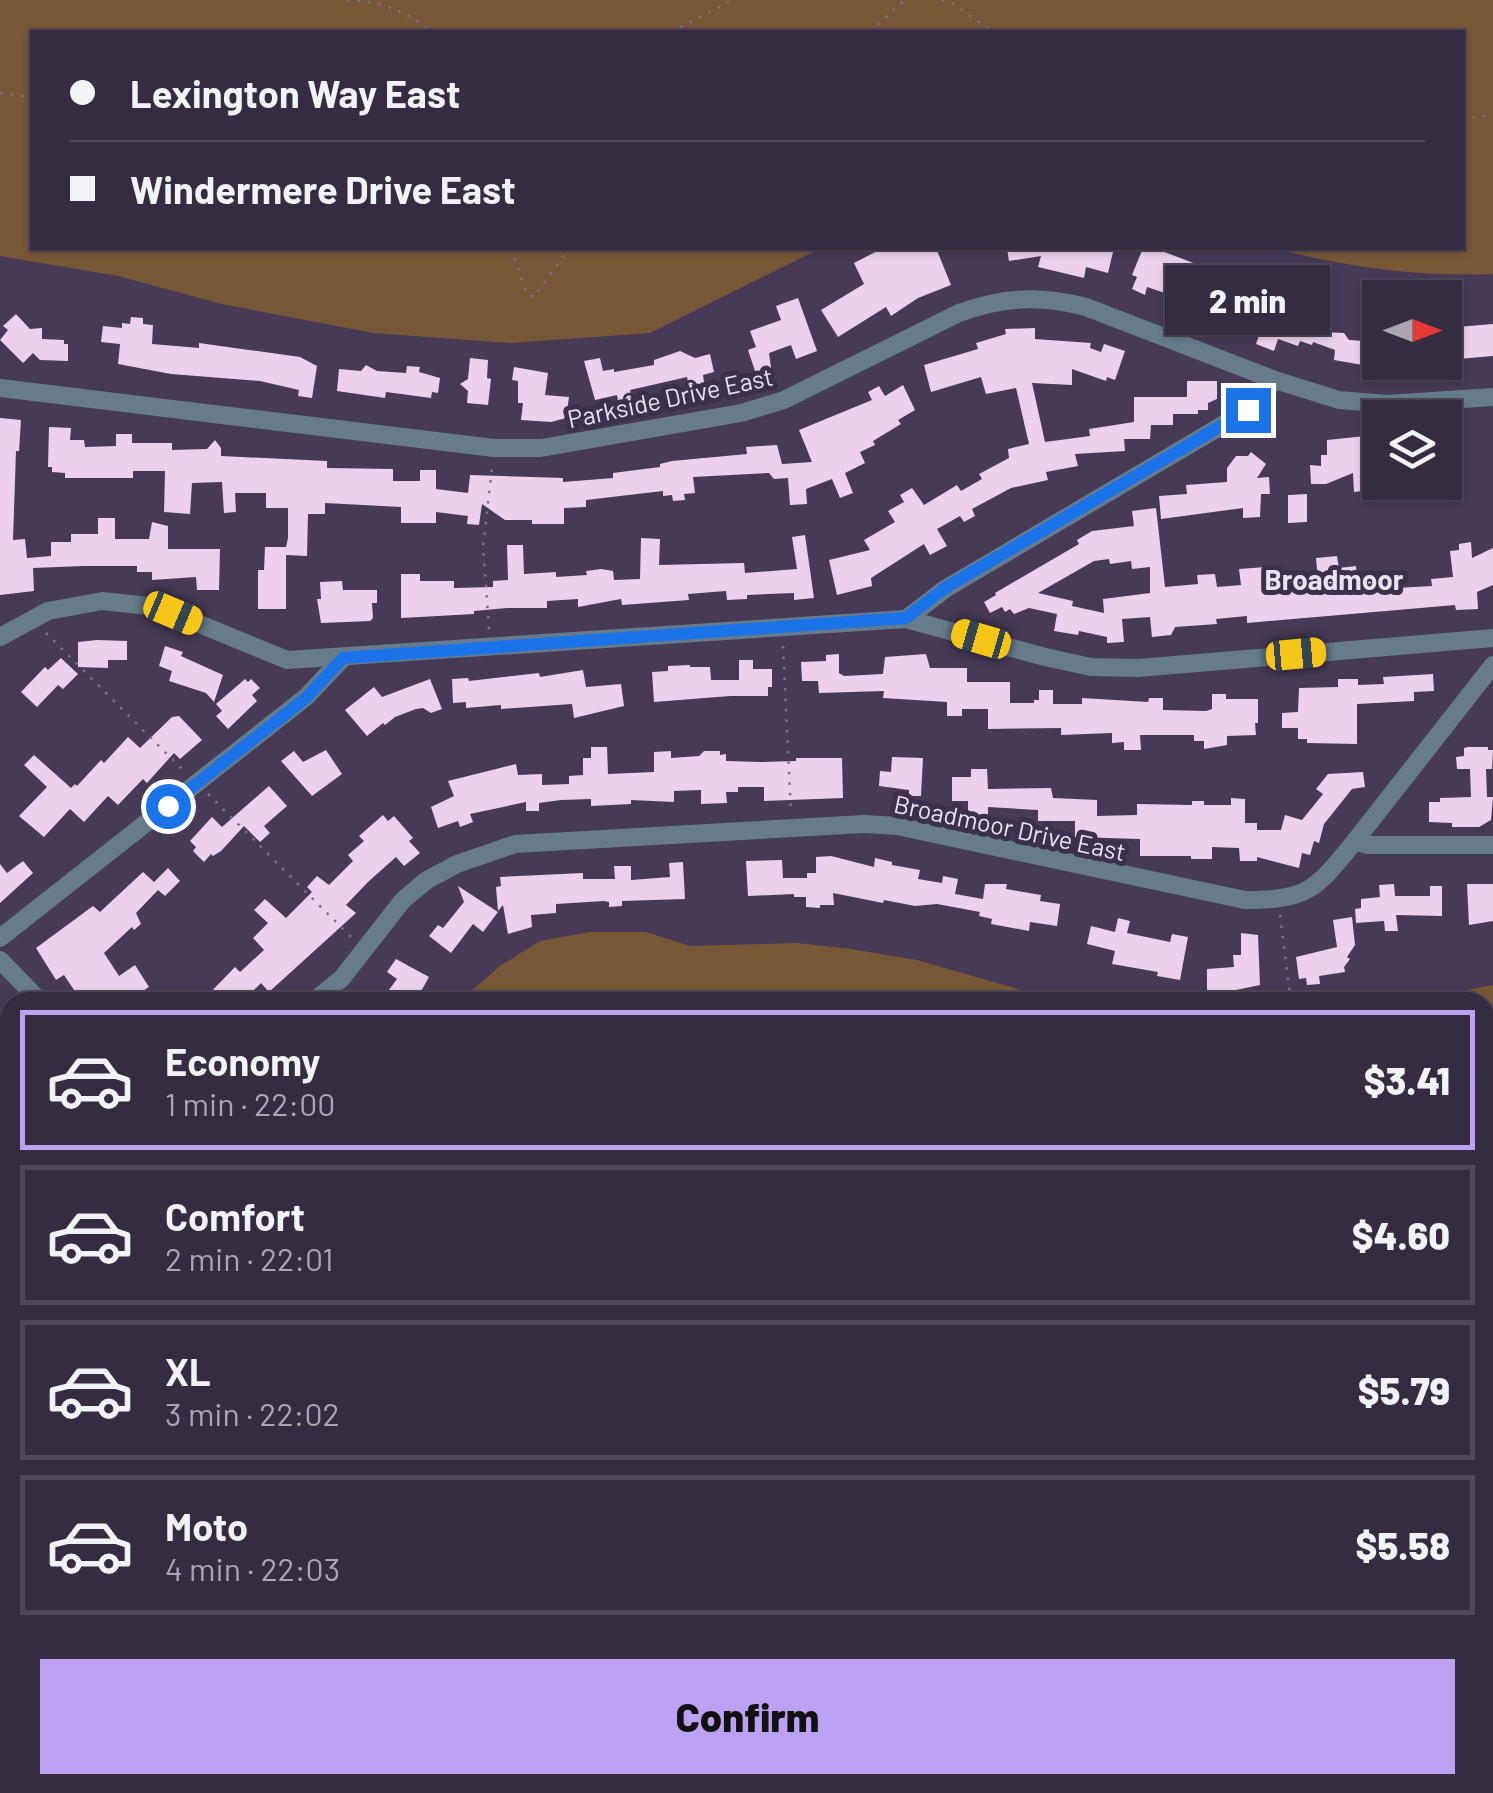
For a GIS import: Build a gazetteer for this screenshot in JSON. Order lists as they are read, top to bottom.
{
  "streets": {
    "street": ["Parkside Drive East", "Broadmoor Drive East"]
  },
  "districts": ["Broadmoor"],
  "north": "right",
  "page": {
    "banner": ["Lexington Way East", "Windermere Drive East"],
    "bubble": "2 min",
    "list": [
      {
        "name": "Economy",
        "note": "1 min · 22:00",
        "value": "$3.41"
      },
      {
        "name": "Comfort",
        "note": "2 min · 22:01",
        "value": "$4.60"
      },
      {
        "name": "XL",
        "note": "3 min · 22:02",
        "value": "$5.79"
      },
      {
        "name": "Moto",
        "note": "4 min · 22:03",
        "value": "$5.58"
      }
    ],
    "buttons": "Confirm"
  }
}
